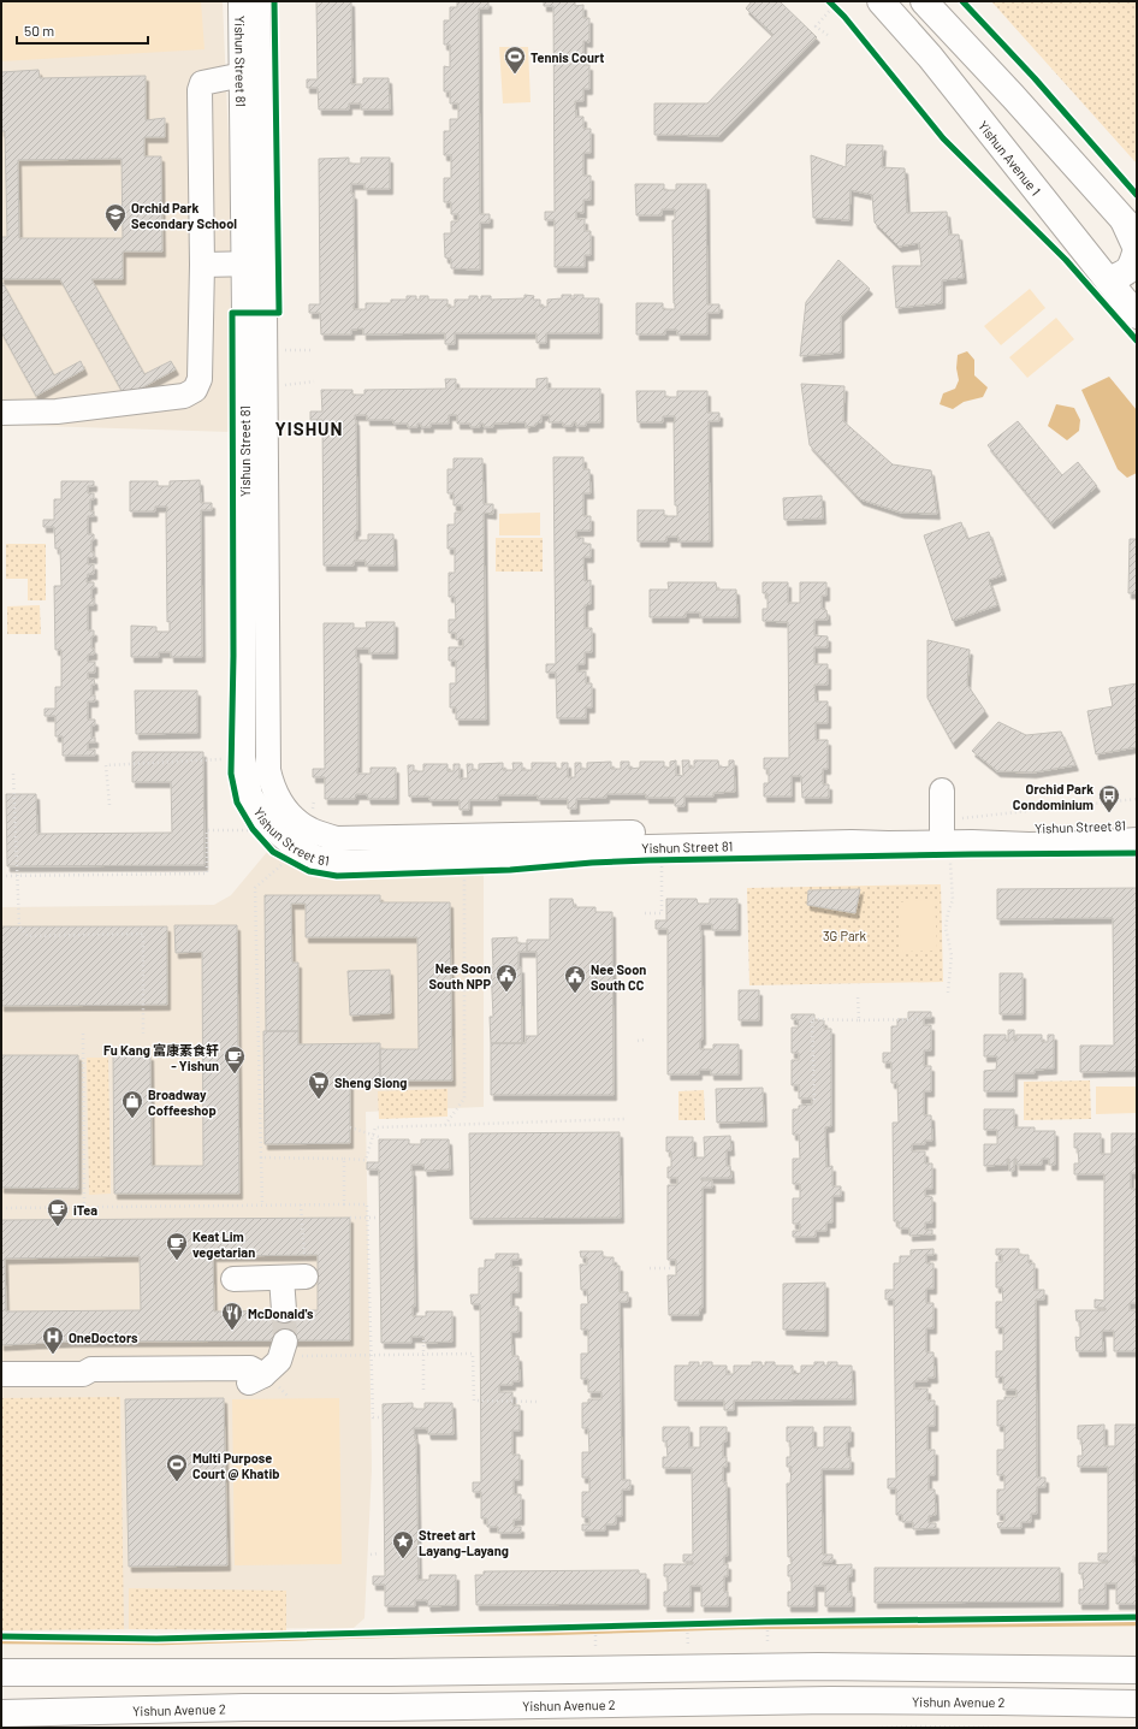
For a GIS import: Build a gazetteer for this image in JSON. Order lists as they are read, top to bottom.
{
  "streets": {
    "main road": ["Yishun Avenue 1", "Yishun Avenue 2"],
    "street": ["Yishun Street 81"]
  },
  "districts": ["YISHUN"],
  "parks": ["3G Park"],
  "places": {
    "sports": ["Tennis Court", "Multi Purpose Court @ Khatib"],
    "school or university": ["Orchid Park Secondary School"],
    "bus stop": ["Orchid Park Condominium"],
    "public building": ["Nee Soon South NPP", "Nee Soon South CC"],
    "cafe": ["Fu Kang 富康素食轩 - Yishun", "iTea", "Keat Lim vegetarian"],
    "supermarket": ["Sheng Siong"],
    "shop": ["Broadway Coffeeshop"],
    "restaurant": ["McDonald's"],
    "hospital": ["OneDoctors"],
    "place": ["Street art Layang-Layang"]
  },
  "scale_bar": "50 m"
}
